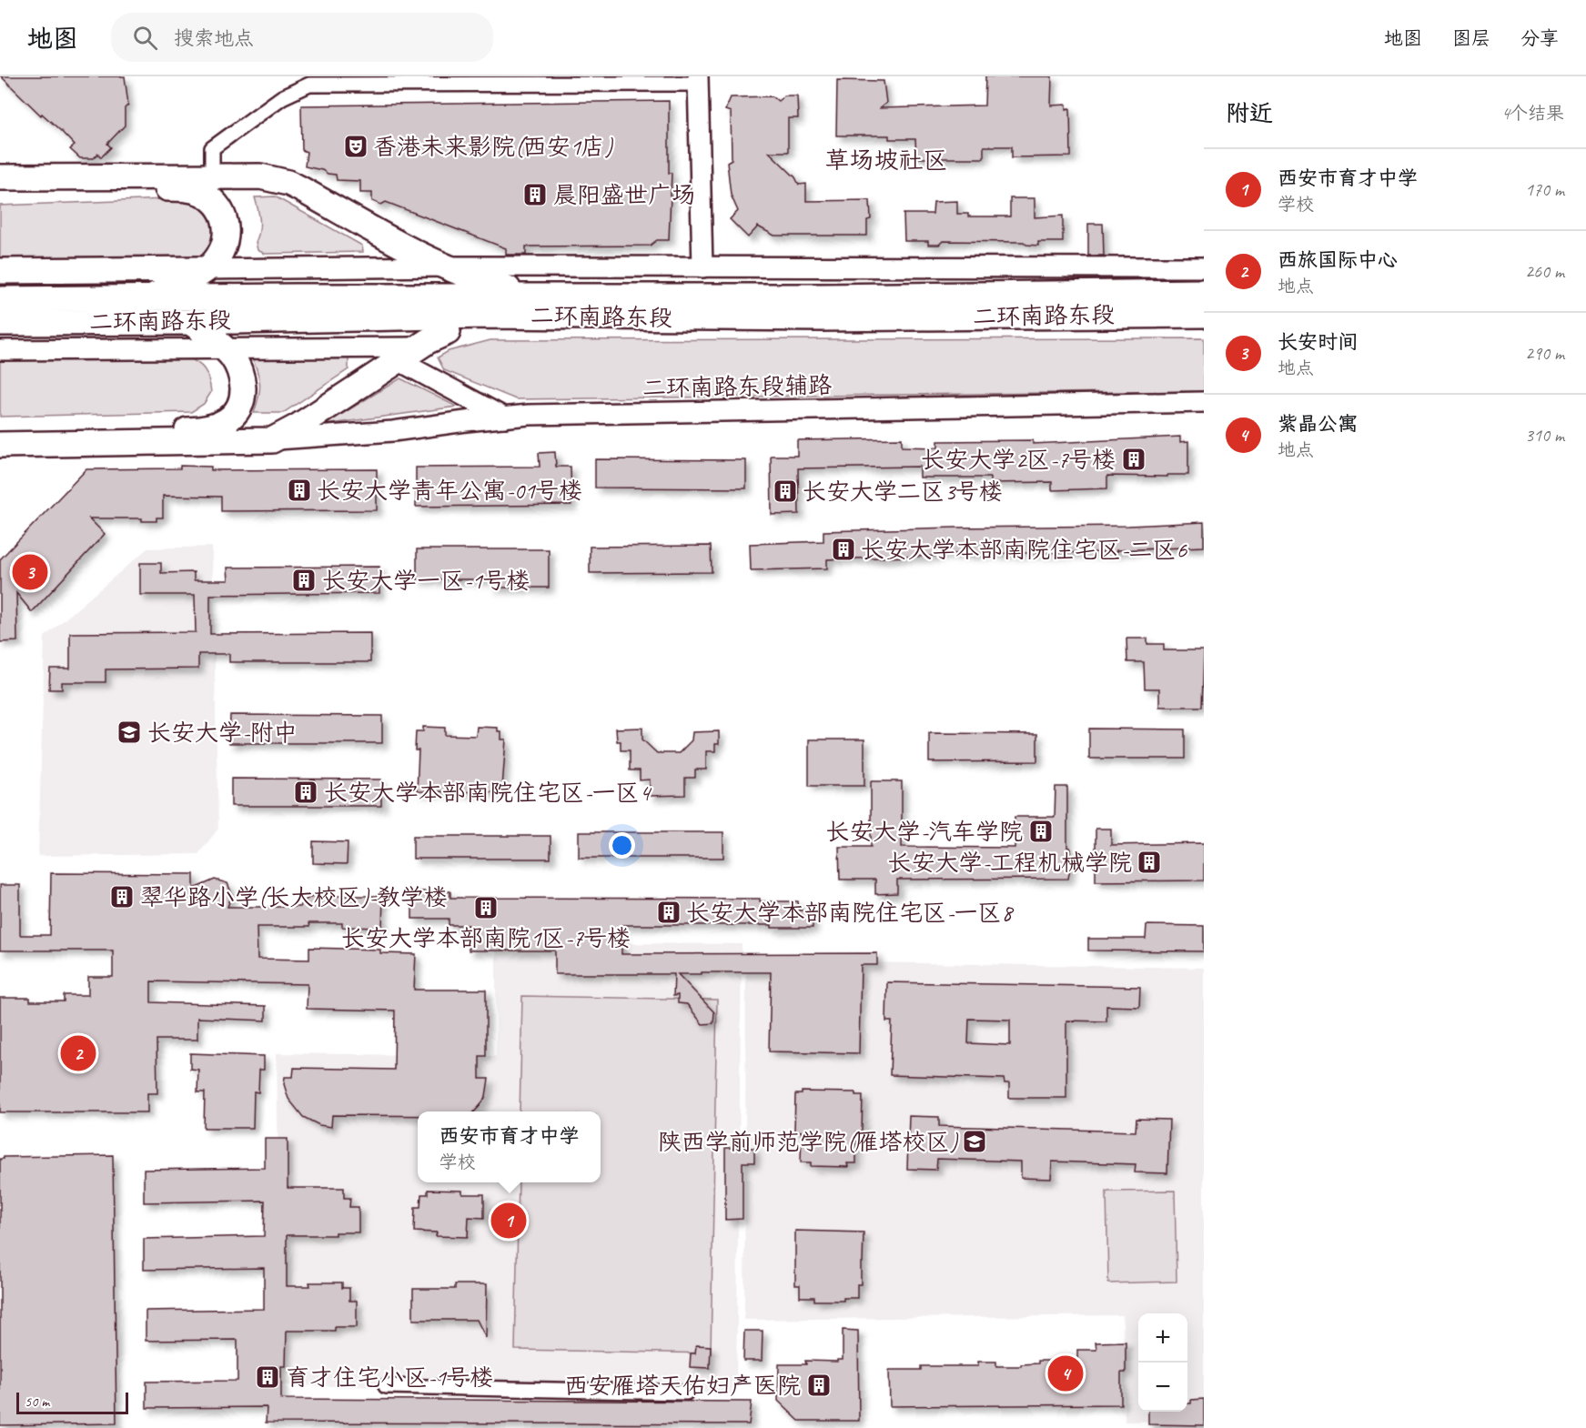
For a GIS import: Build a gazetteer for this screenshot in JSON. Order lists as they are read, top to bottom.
{
  "streets": {
    "highway": ["二环南路东段"],
    "main road": ["二环南路东段辅路"]
  },
  "districts": ["草场坡社区"],
  "places": {
    "theatre": ["香港未来影院(西安1店)"],
    "building": [
      "晨阳盛世广场",
      "长安大学2区-7号楼",
      "长安大学青年公寓-01号楼",
      "长安大学二区3号楼",
      "长安大学本部南院住宅区-二区6",
      "长安大学一区-1号楼",
      "长安大学本部南院住宅区-一区4",
      "长安大学-汽车学院",
      "长安大学-工程机械学院",
      "翠华路小学(长大校区)-教学楼",
      "长安大学本部南院1区-7号楼",
      "长安大学本部南院住宅区-一区8",
      "育才住宅小区-1号楼",
      "西安雁塔天佑妇产医院"
    ],
    "school or university": ["长安大学-附中", "陕西学前师范学院(雁塔校区)"]
  },
  "scale_bar": "50 m",
  "page": {
    "header": "地图",
    "search": "搜索地点",
    "nav": ["地图", "图层", "分享"],
    "heading": ["附近", "4个结果"],
    "list": [
      {
        "mark": "1",
        "name": "西安市育才中学",
        "note": "学校",
        "value": "170 m"
      },
      {
        "mark": "2",
        "name": "西旅国际中心",
        "note": "地点",
        "value": "260 m"
      },
      {
        "mark": "3",
        "name": "长安时间",
        "note": "地点",
        "value": "290 m"
      },
      {
        "mark": "4",
        "name": "紫晶公寓",
        "note": "地点",
        "value": "310 m"
      }
    ],
    "pins": [
      "3",
      "2",
      "1",
      "4"
    ],
    "popup": ["西安市育才中学", "学校"],
    "map_buttons": ["+", "−"],
    "scale": "50 m"
  }
}
